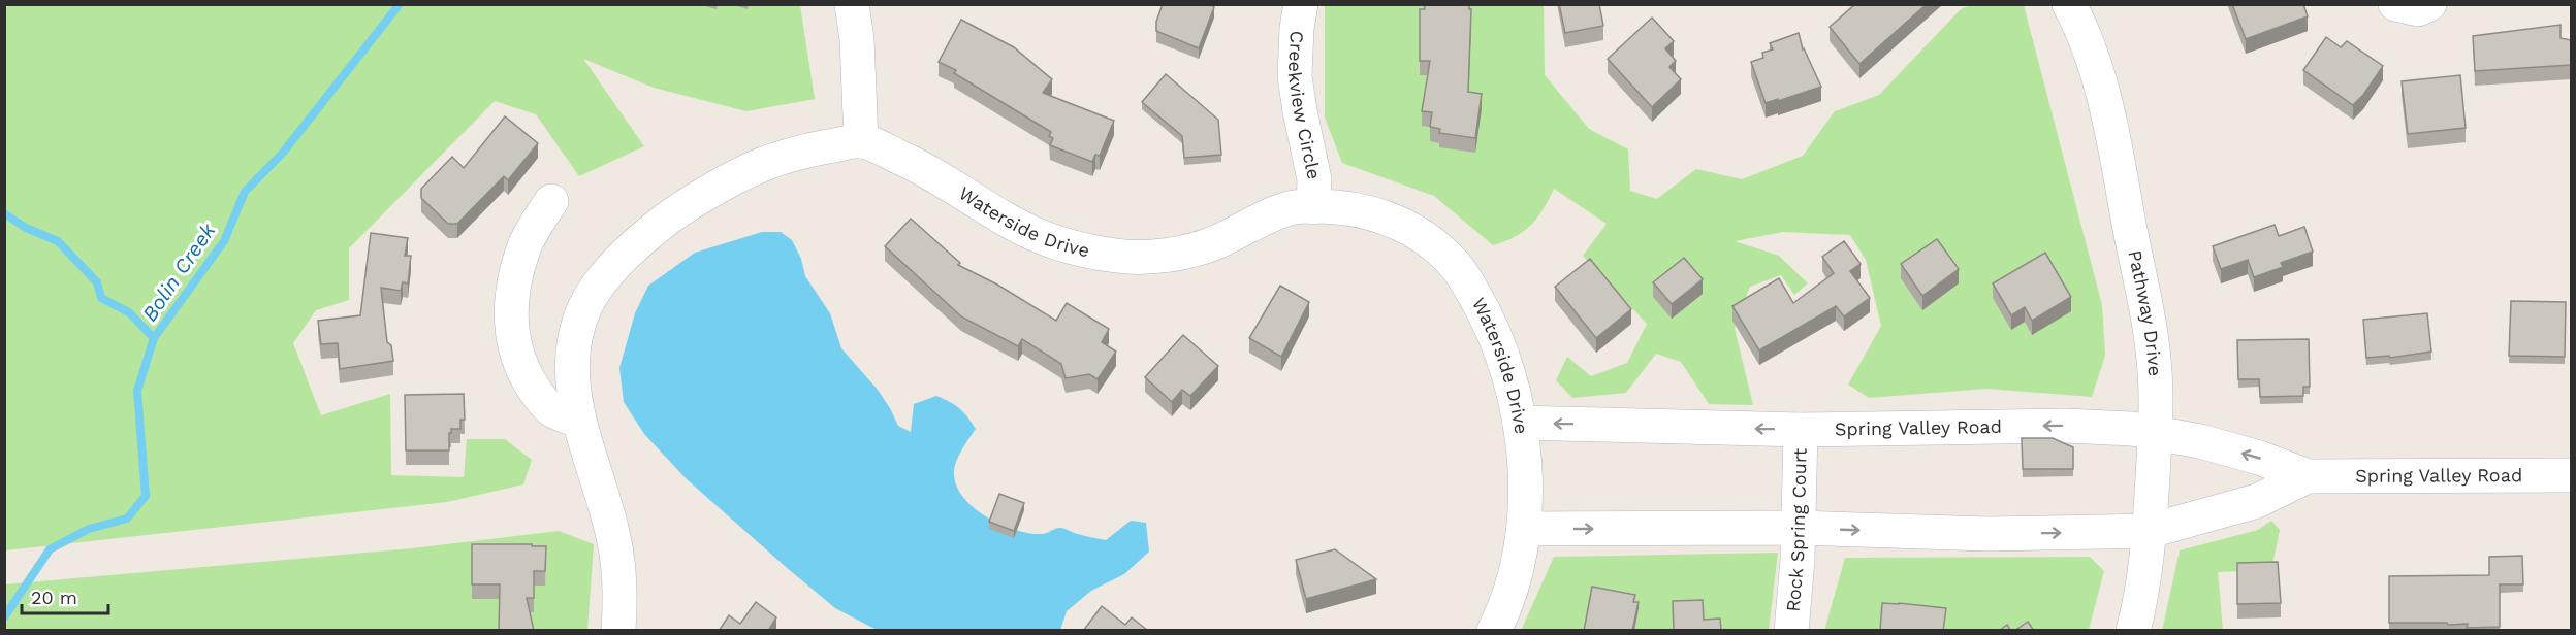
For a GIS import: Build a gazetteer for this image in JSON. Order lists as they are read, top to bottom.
{
  "streets": {
    "street": [
      "Creekview Circle",
      "Waterside Drive",
      "Pathway Drive",
      "Spring Valley Road",
      "Rock Spring Court"
    ]
  },
  "crossings": [
    ["Creekview Circle", "Waterside Drive"],
    ["Waterside Drive", "Spring Valley Road"],
    ["Pathway Drive", "Spring Valley Road"],
    ["Spring Valley Road", "Rock Spring Court"]
  ],
  "water": ["Bolin Creek"],
  "scale_bar": "20 m"
}
